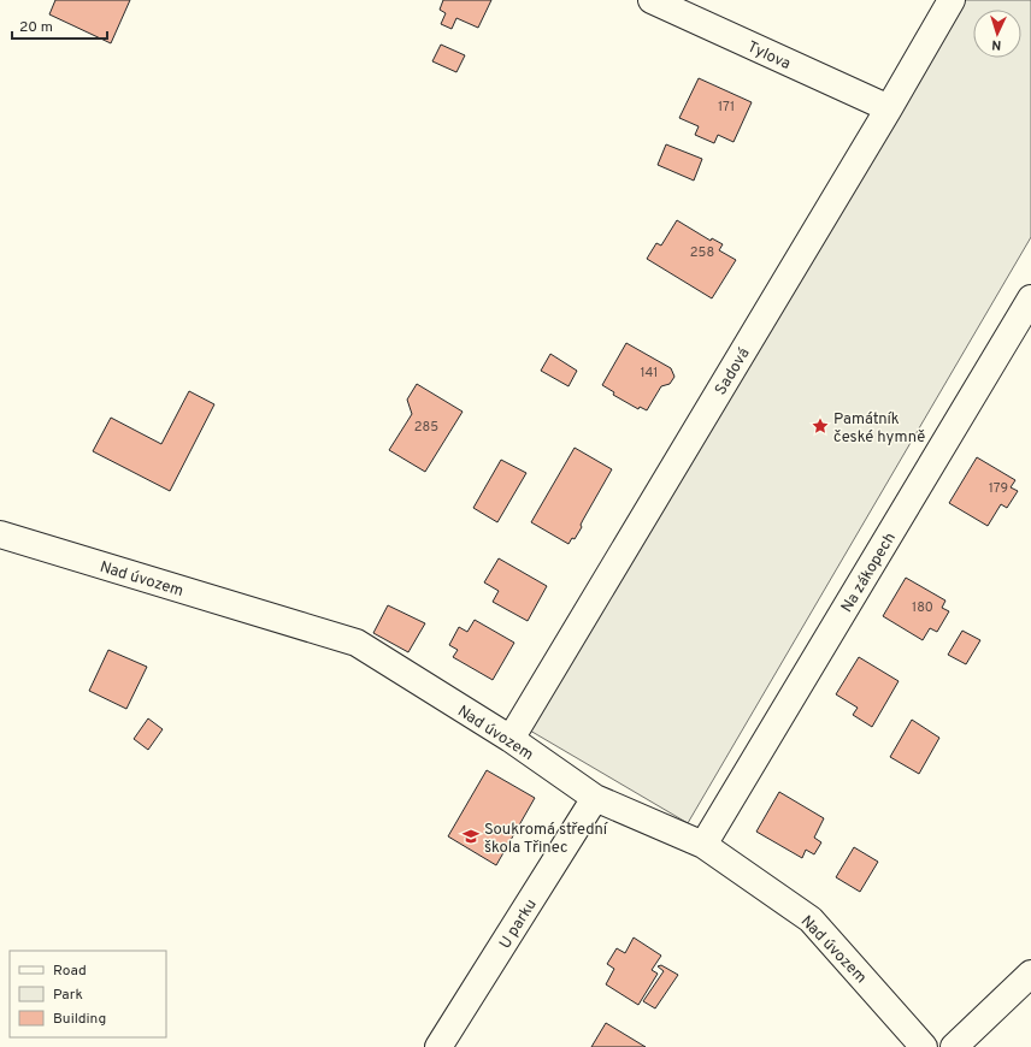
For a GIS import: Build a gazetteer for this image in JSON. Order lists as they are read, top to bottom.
{
  "streets": {
    "street": [
      "Tylova",
      "Sadová",
      "Na zákopech",
      "Nad úvozem",
      "U parku"
    ]
  },
  "crossings": [
    ["Tylova", "Sadová"],
    ["Sadová", "Nad úvozem"],
    ["Na zákopech", "Nad úvozem"],
    ["Nad úvozem", "U parku"]
  ],
  "places": {
    "place": ["Památník české hymně"],
    "school or university": ["Soukromá střední škola Třinec"]
  },
  "house_numbers": [
    "171",
    "258",
    "141",
    "285",
    "179",
    "180"
  ],
  "legend": ["Road", "Park", "Building"],
  "scale_bar": "20 m",
  "north": "bottom"
}
